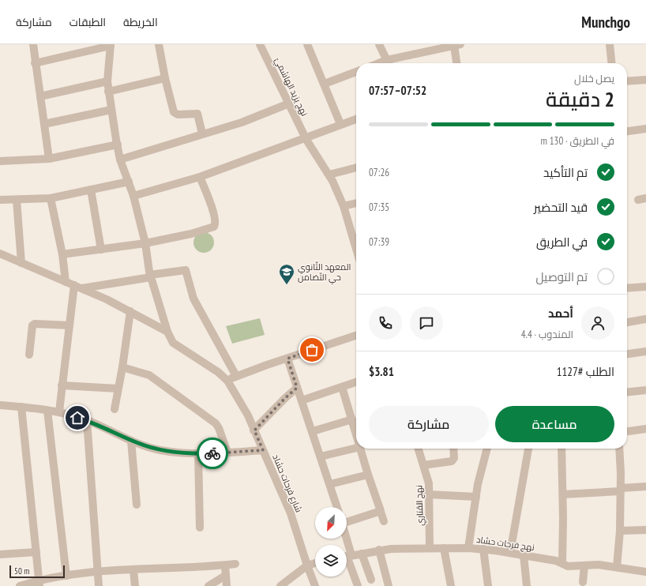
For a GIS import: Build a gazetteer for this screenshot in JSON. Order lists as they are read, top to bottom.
{
  "streets": {
    "street": [
      "نهج يزيد الهاشميّ",
      "شارع فرحات حشاد",
      "نهج القتاري",
      "نهج فرحات حشاد"
    ]
  },
  "crossings": [
    ["نهج القتاري", "نهج فرحات حشاد"]
  ],
  "places": {
    "school or university": ["المعهد الثّانوي حي التّضامن"]
  },
  "scale_bar": "50 m",
  "north": "bottom left",
  "page": {
    "header": "Munchgo",
    "nav": ["الخريطة", "الطبقات", "مشاركة"],
    "heading": ["2 دقيقة", "يصل خلال", "07:52–07:57"],
    "panel": [
      "أحمد",
      "المندوب · 4.4",
      "الطلب #1127",
      "$3.81"
    ],
    "bar": "في الطريق · 130 m",
    "list": [
      ["تم التأكيد", "07:26"],
      ["قيد التحضير", "07:35"],
      ["في الطريق", "07:39"],
      "تم التوصيل"
    ],
    "buttons": ["مساعدة", "مشاركة"],
    "scale": "50 m"
  }
}
